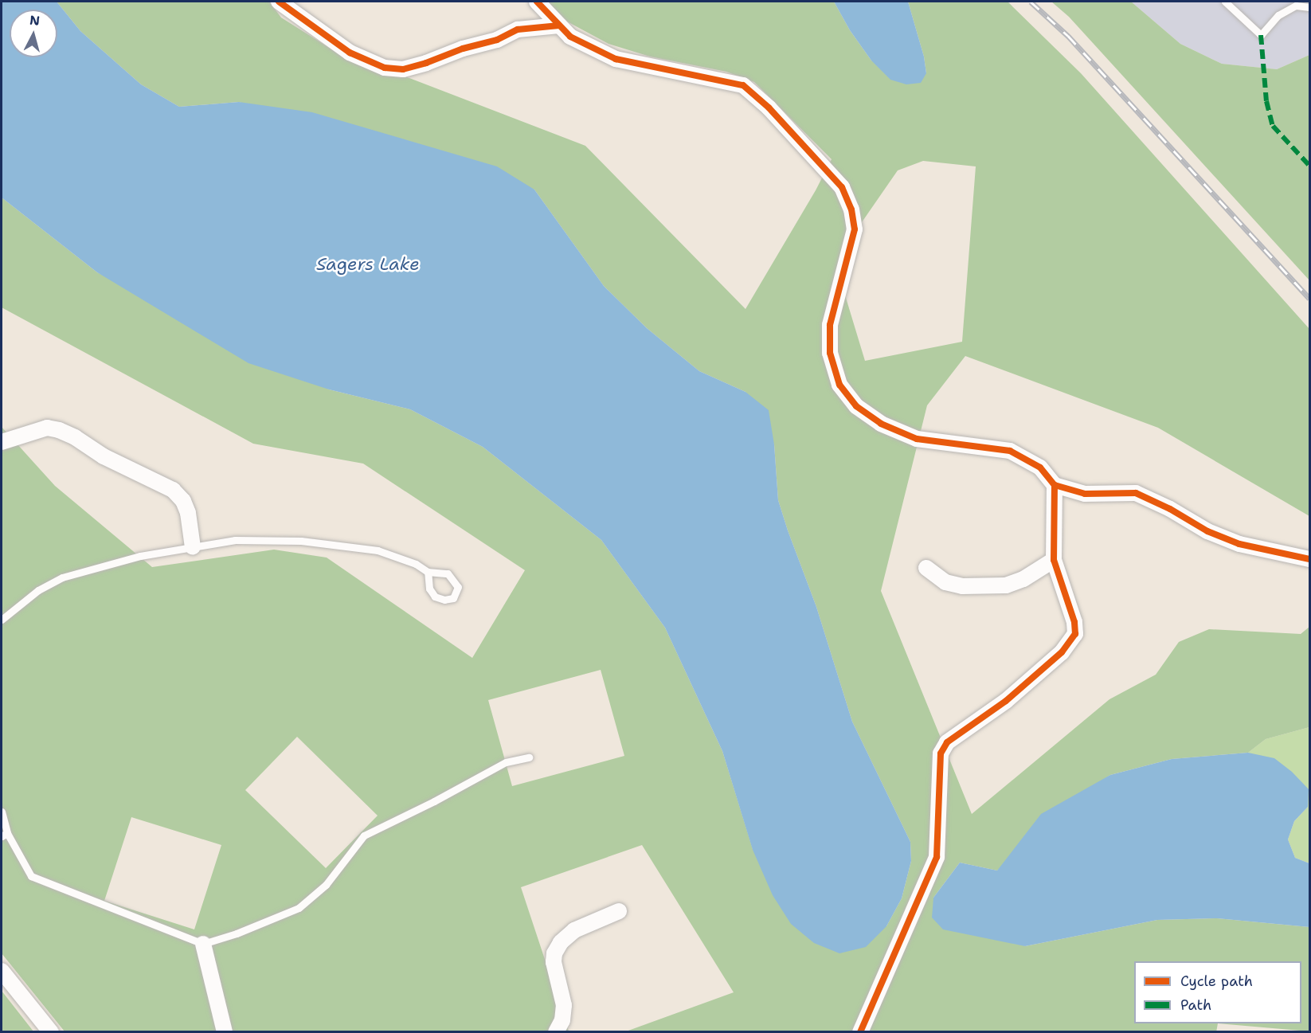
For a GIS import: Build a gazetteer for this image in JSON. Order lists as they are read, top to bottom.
{
  "water": ["Sagers Lake"],
  "legend": ["Cycle path", "Path"],
  "north": "top"
}
